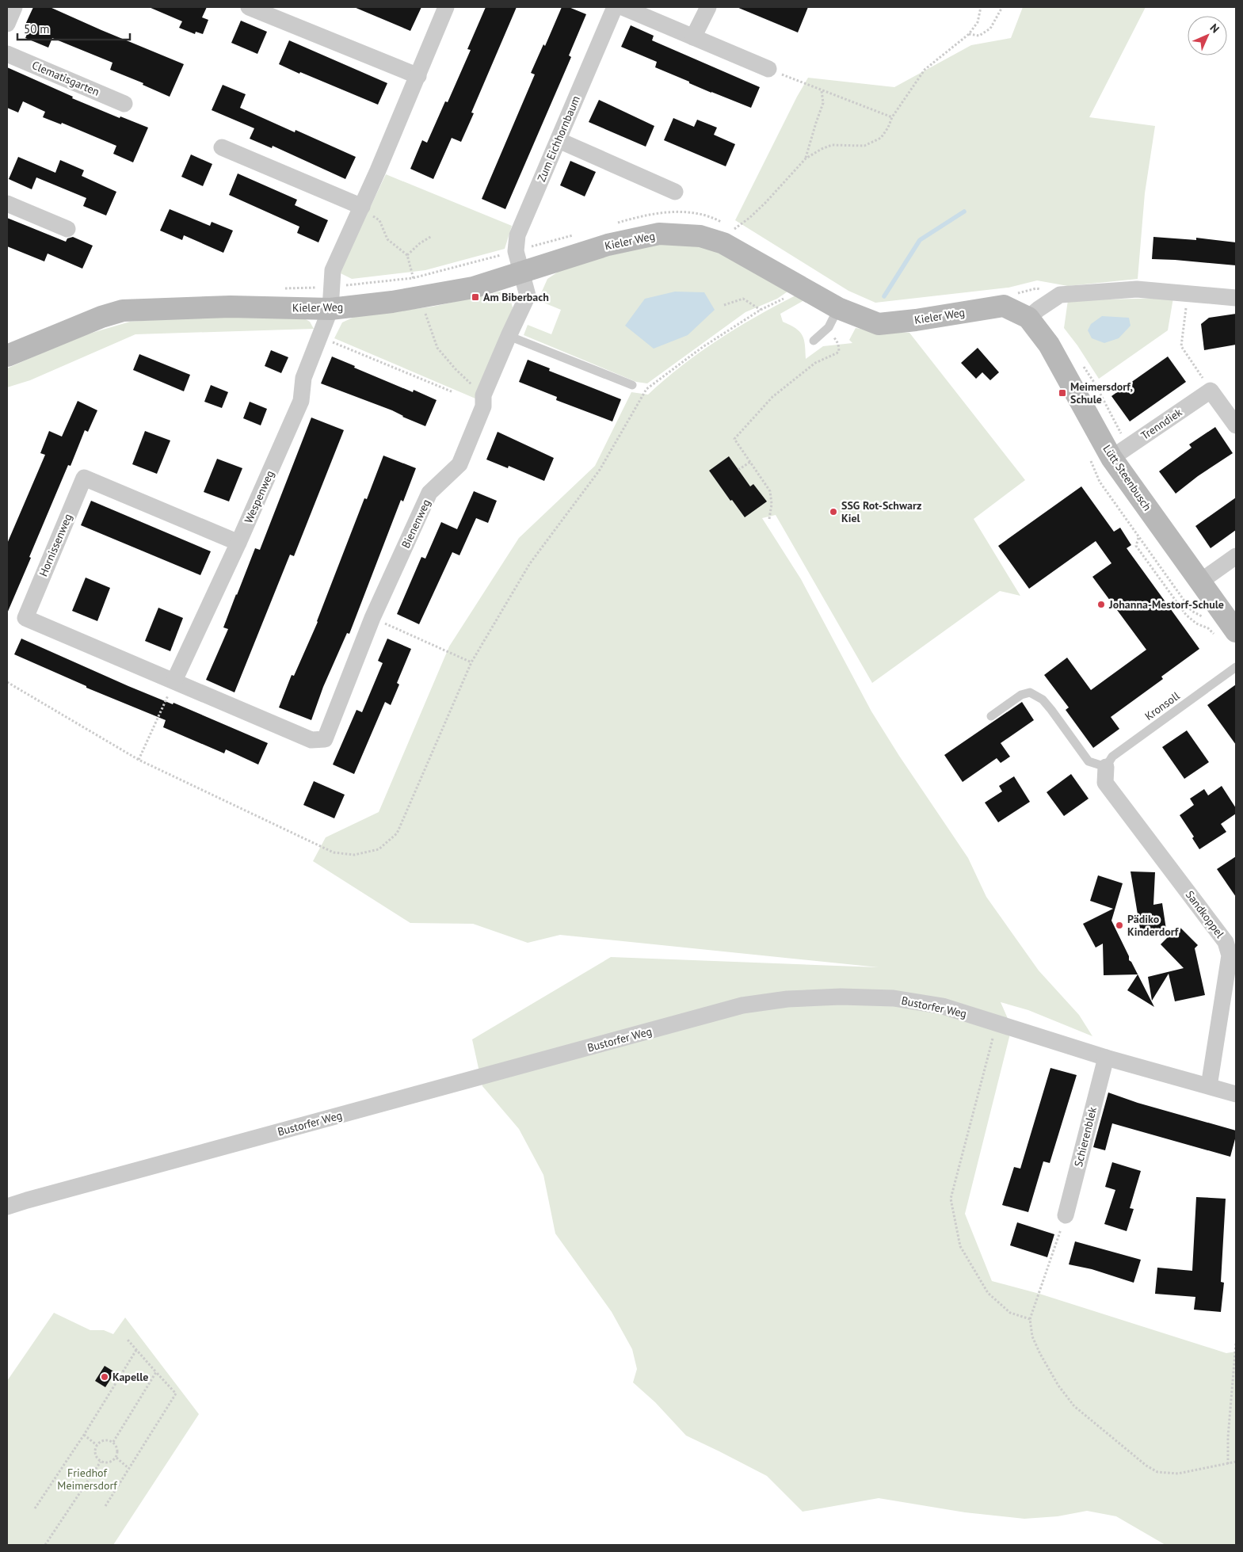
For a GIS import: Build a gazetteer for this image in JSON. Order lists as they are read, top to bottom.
{
  "streets": {
    "street": [
      "Clematisgarten",
      "Zum Eichhornbaum",
      "Kieler Weg",
      "Trenndiek",
      "Lütt Steenbusch",
      "Wespenweg",
      "Bienenweg",
      "Hornissenweg",
      "Sandkoppel",
      "Bustorfer Weg",
      "Schierenblek"
    ],
    "lane": ["Kronsoll"]
  },
  "crossings": [
    ["Zum Eichhornbaum", "Kieler Weg"],
    ["Zum Eichhornbaum", "Bienenweg"],
    ["Kieler Weg", "Lütt Steenbusch"],
    ["Kieler Weg", "Wespenweg"],
    ["Kieler Weg", "Bienenweg"],
    ["Trenndiek", "Lütt Steenbusch"],
    ["Wespenweg", "Bienenweg"],
    ["Wespenweg", "Hornissenweg"],
    ["Bienenweg", "Hornissenweg"],
    ["Kronsoll", "Sandkoppel"],
    ["Sandkoppel", "Bustorfer Weg"],
    ["Bustorfer Weg", "Schierenblek"]
  ],
  "parks": ["Friedhof Meimersdorf"],
  "places": {
    "transit": ["Am Biberbach", "Meimersdorf, Schule"],
    "other": [
      "SSG Rot-Schwarz Kiel",
      "Johanna-Mestorf-Schule",
      "Pädiko Kinderdorf",
      "Kapelle"
    ]
  },
  "scale_bar": "50 m",
  "north": "top right"
}
